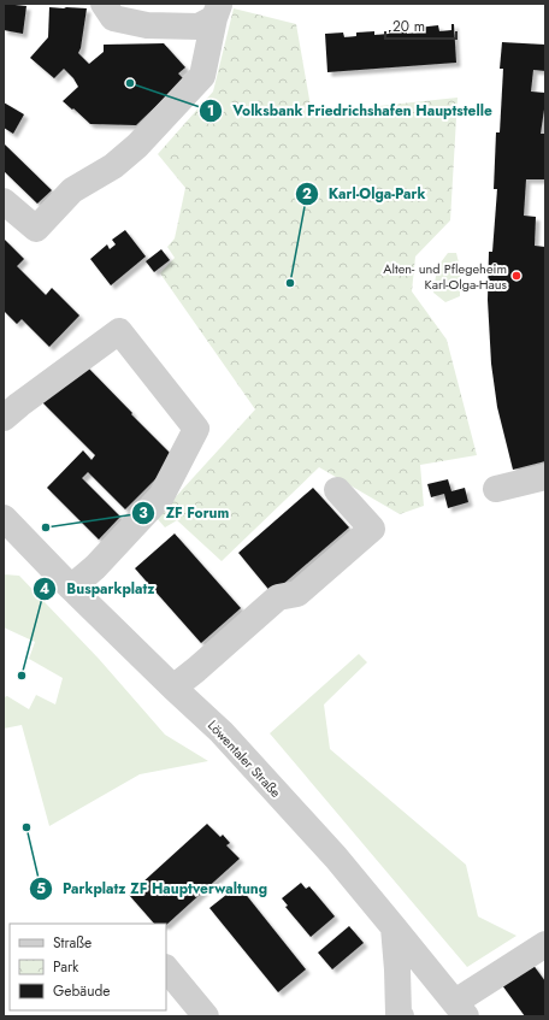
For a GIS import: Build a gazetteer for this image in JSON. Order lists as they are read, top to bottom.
{
  "streets": {
    "street": ["Löwentaler Straße"]
  },
  "places": [
    "Volksbank Friedrichshafen Hauptstelle",
    "Alten- und Pflegeheim Karl-Olga-Haus",
    "Karl-Olga-Park",
    "ZF Forum",
    "Busparkplatz",
    "Parkplatz ZF Hauptverwaltung"
  ],
  "legend": ["Straße", "Park", "Gebäude"],
  "scale_bar": "20 m"
}
